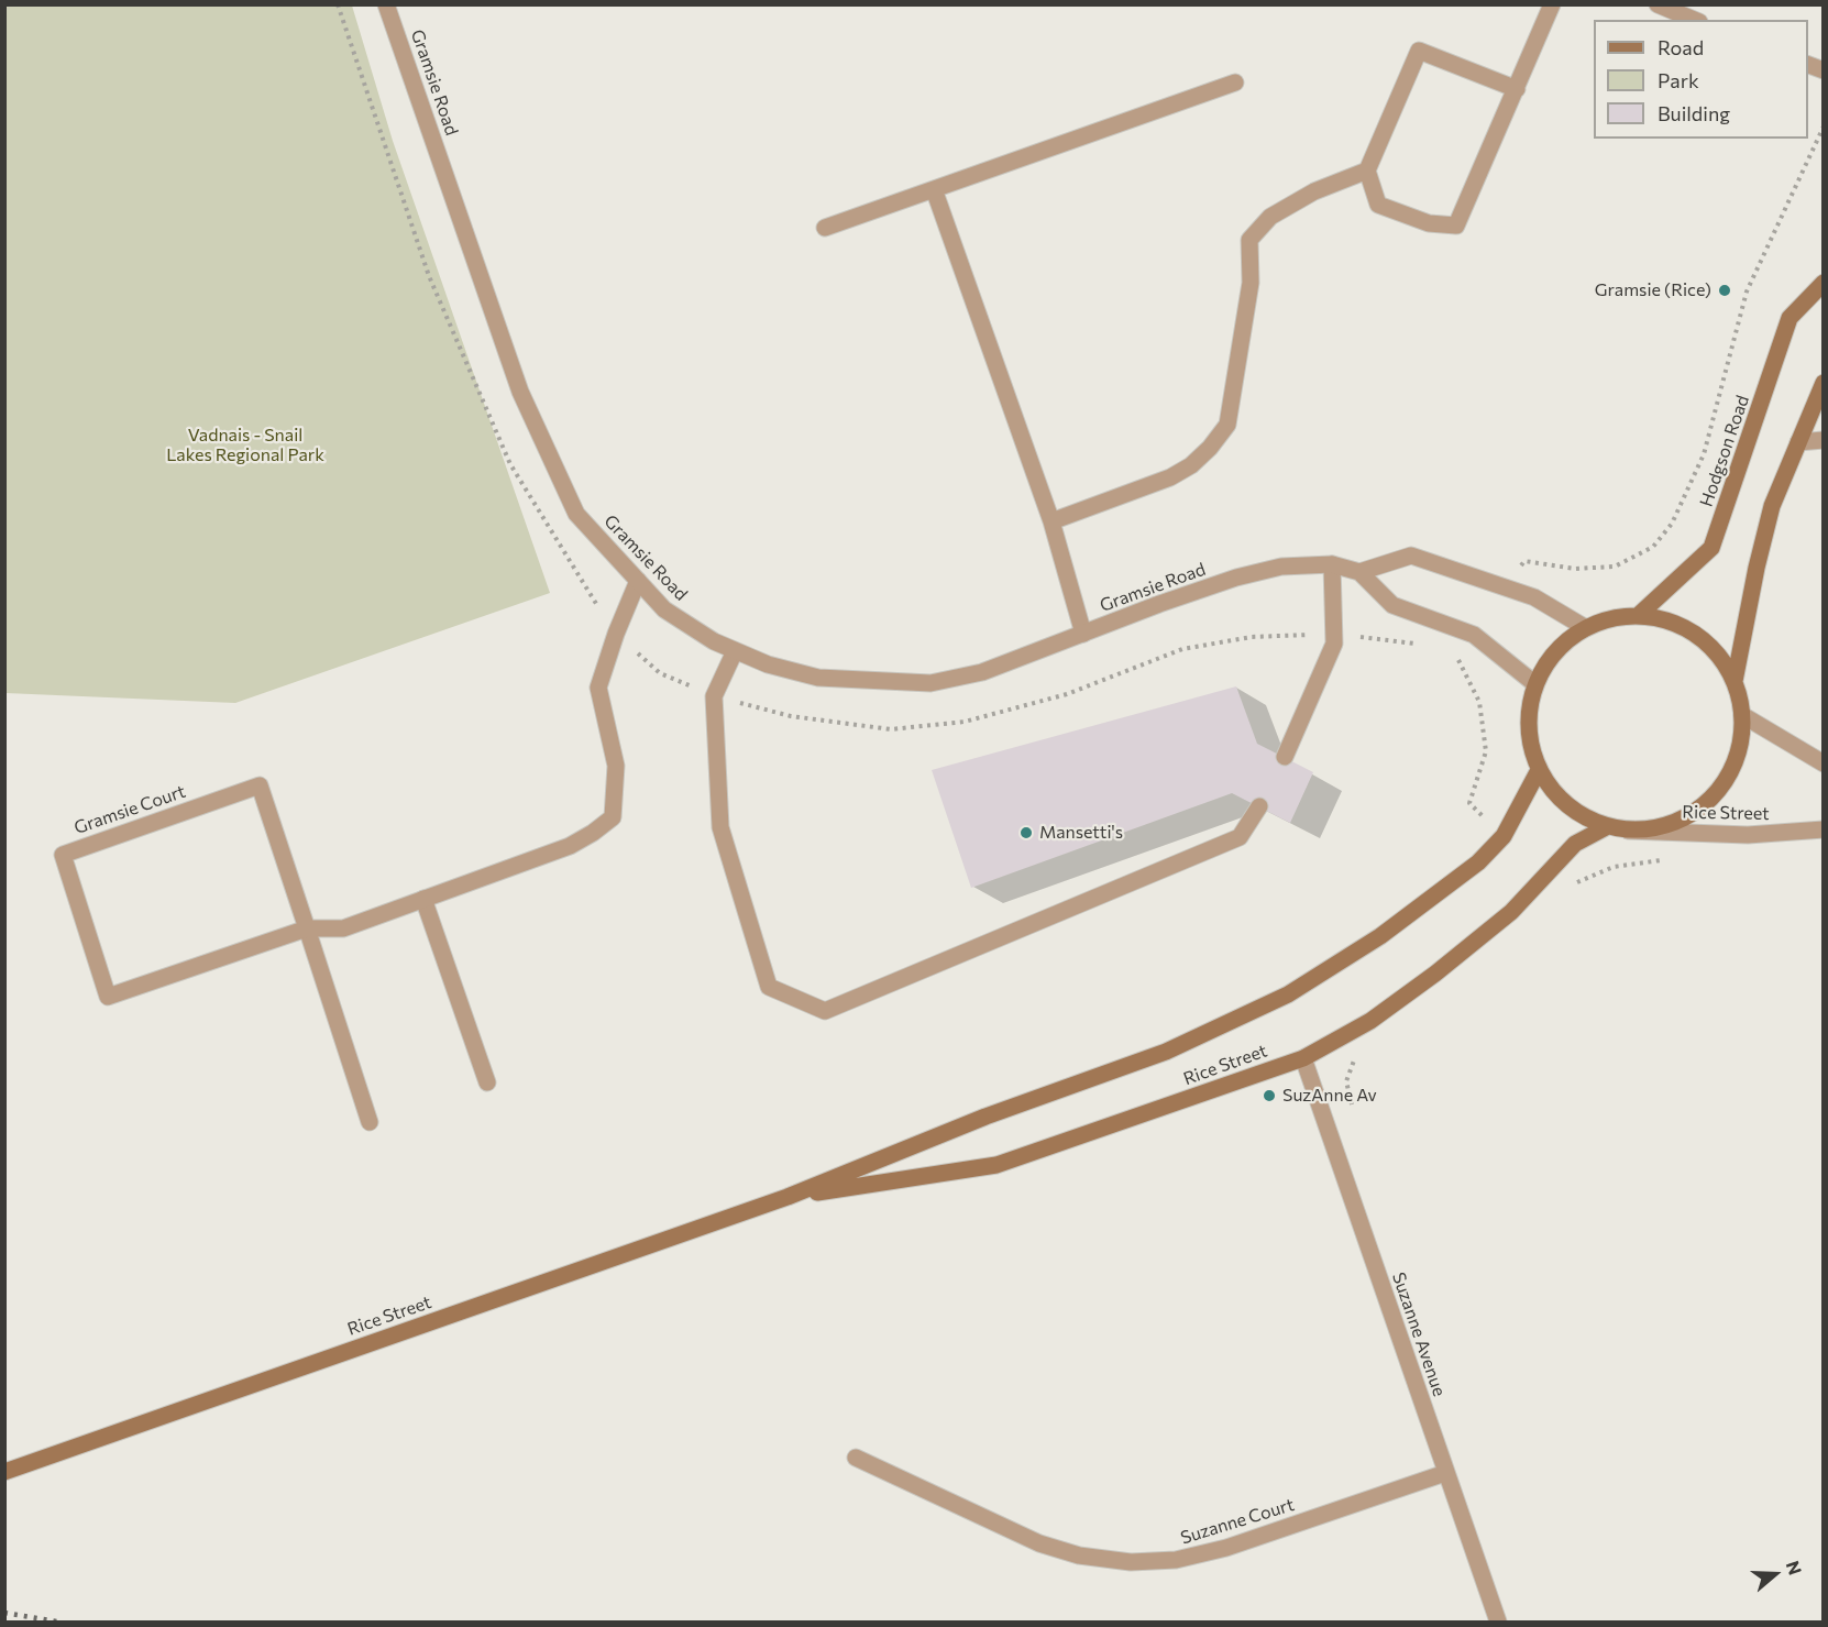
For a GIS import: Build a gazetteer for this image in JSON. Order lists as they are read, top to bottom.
{
  "streets": {
    "main road": ["Hodgson Road", "Rice Street"],
    "street": [
      "Gramsie Road",
      "Gramsie Court",
      "Suzanne Avenue",
      "Suzanne Court"
    ]
  },
  "crossings": [
    ["Gramsie Road", "Gramsie Court"],
    ["Hodgson Road", "Rice Street"],
    ["Rice Street", "Suzanne Avenue"],
    ["Suzanne Avenue", "Suzanne Court"]
  ],
  "parks": ["Vadnais - Snail Lakes Regional Park"],
  "places": ["Gramsie (Rice)", "Mansetti's", "SuzAnne Av"],
  "legend": ["Road", "Park", "Building"],
  "north": "right"
}
